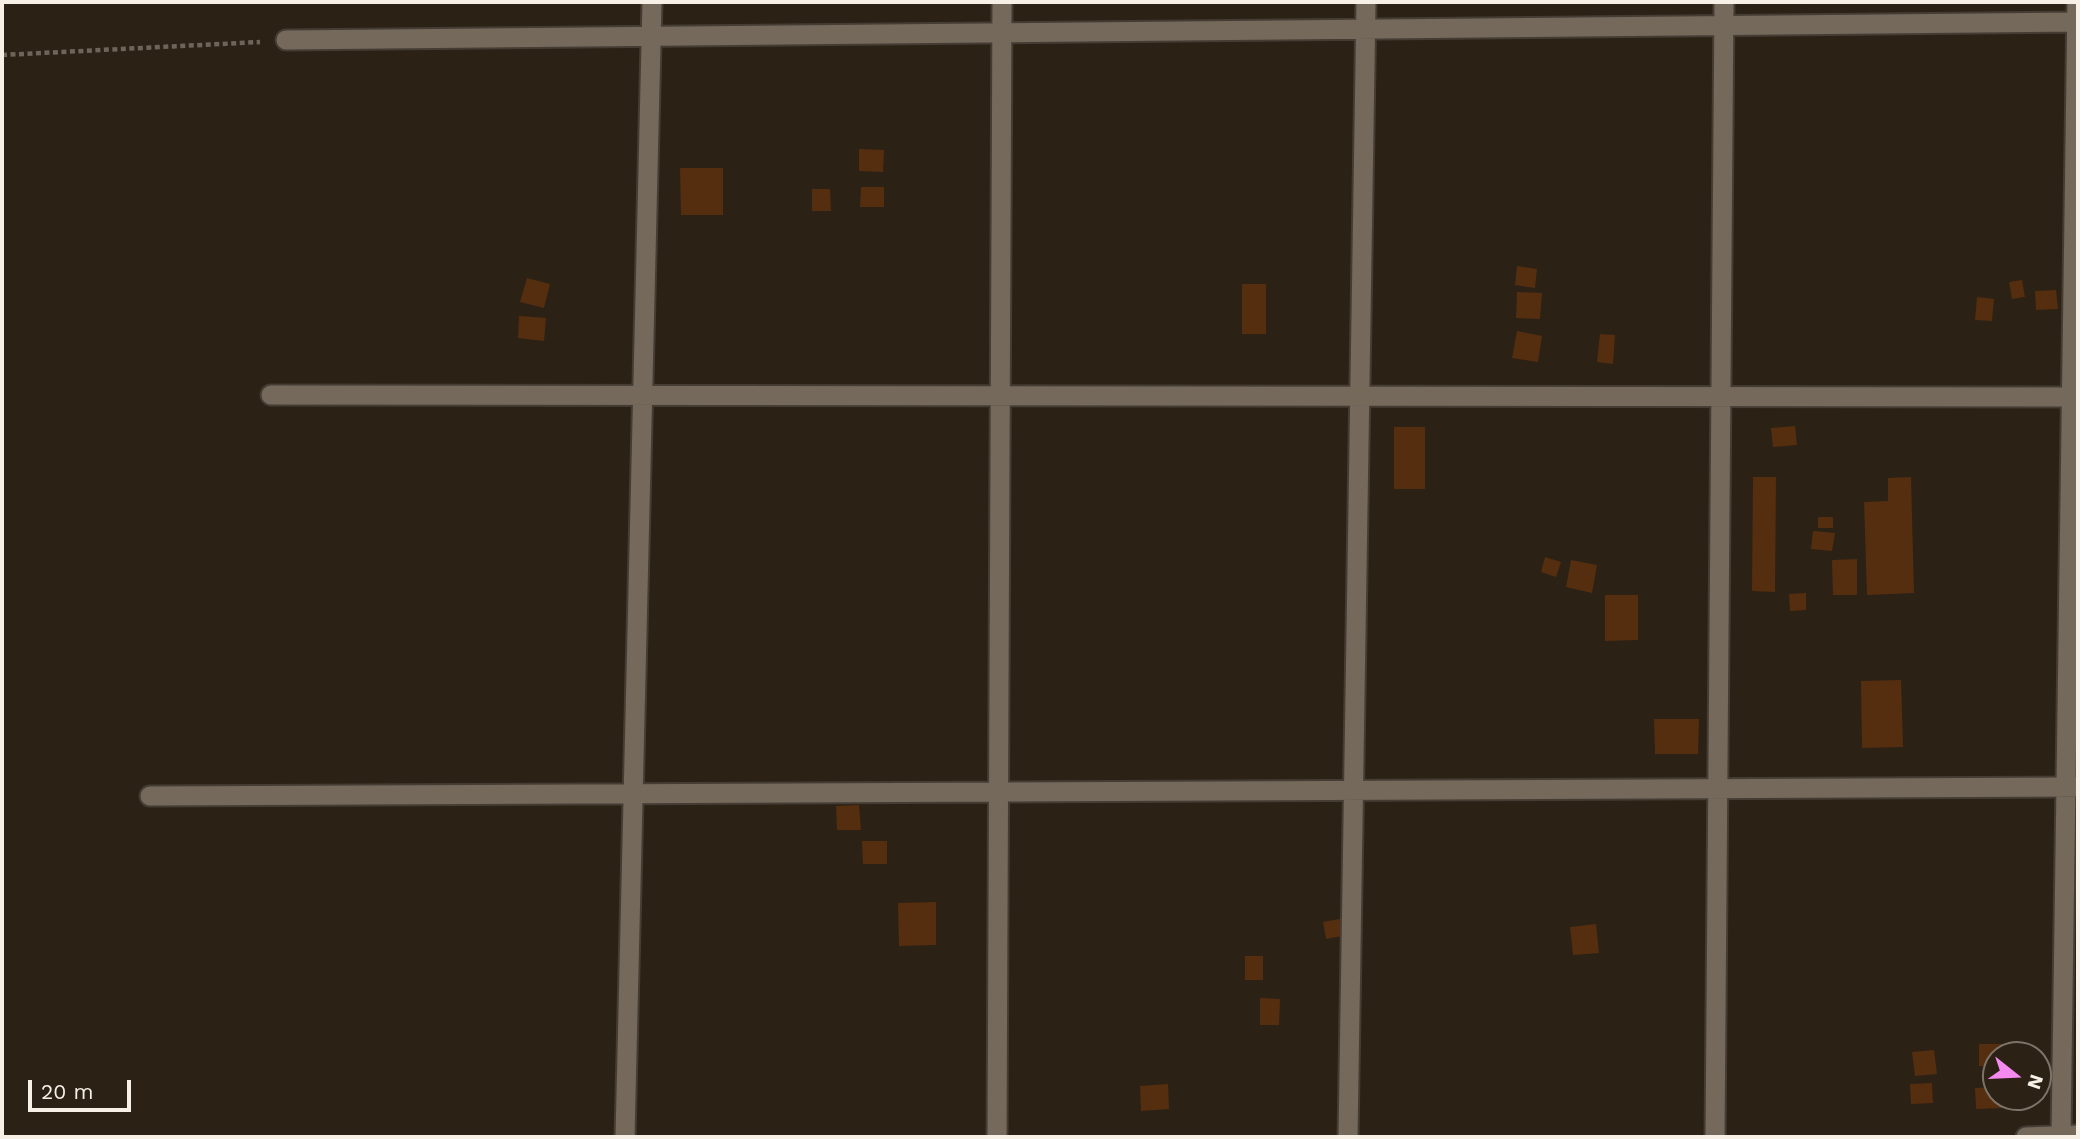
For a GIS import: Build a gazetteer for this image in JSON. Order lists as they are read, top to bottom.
{
  "scale_bar": "20 m",
  "north": "right"
}
